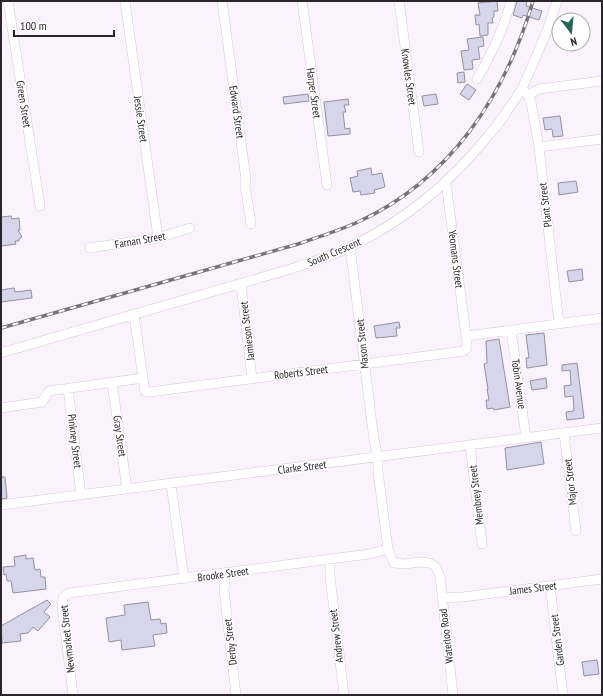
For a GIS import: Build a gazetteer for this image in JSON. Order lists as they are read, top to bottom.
{
  "streets": {
    "street": [
      "Knowles Street",
      "Harper Street",
      "Green Street",
      "Edward Street",
      "Jessie Street",
      "Plant Street",
      "Farnan Street",
      "South Crescent",
      "Yeomans Street",
      "Jamieson Street",
      "Mason Street",
      "Roberts Street",
      "Tobin Avenue",
      "Gray Street",
      "Pinkney Street",
      "Clarke Street",
      "Major Street",
      "Membrey Street",
      "Brooke Street",
      "James Street",
      "Andrew Street",
      "Waterloo Road",
      "Newmarket Street",
      "Garden Street",
      "Derby Street"
    ]
  },
  "crossings": [
    ["Jessie Street", "Farnan Street"],
    ["Plant Street", "South Crescent"],
    ["South Crescent", "Yeomans Street"],
    ["South Crescent", "Jamieson Street"],
    ["South Crescent", "Mason Street"],
    ["Yeomans Street", "Roberts Street"],
    ["Jamieson Street", "Roberts Street"],
    ["Mason Street", "Roberts Street"],
    ["Mason Street", "Clarke Street"],
    ["Mason Street", "Brooke Street"],
    ["Mason Street", "Waterloo Road"],
    ["Tobin Avenue", "Clarke Street"],
    ["Gray Street", "Clarke Street"],
    ["Pinkney Street", "Clarke Street"],
    ["Clarke Street", "Major Street"],
    ["Clarke Street", "Membrey Street"],
    ["Brooke Street", "Andrew Street"],
    ["Brooke Street", "Waterloo Road"],
    ["Brooke Street", "Newmarket Street"],
    ["Brooke Street", "Derby Street"],
    ["James Street", "Waterloo Road"],
    ["James Street", "Garden Street"]
  ],
  "scale_bar": "100 m",
  "north": "bottom"
}
